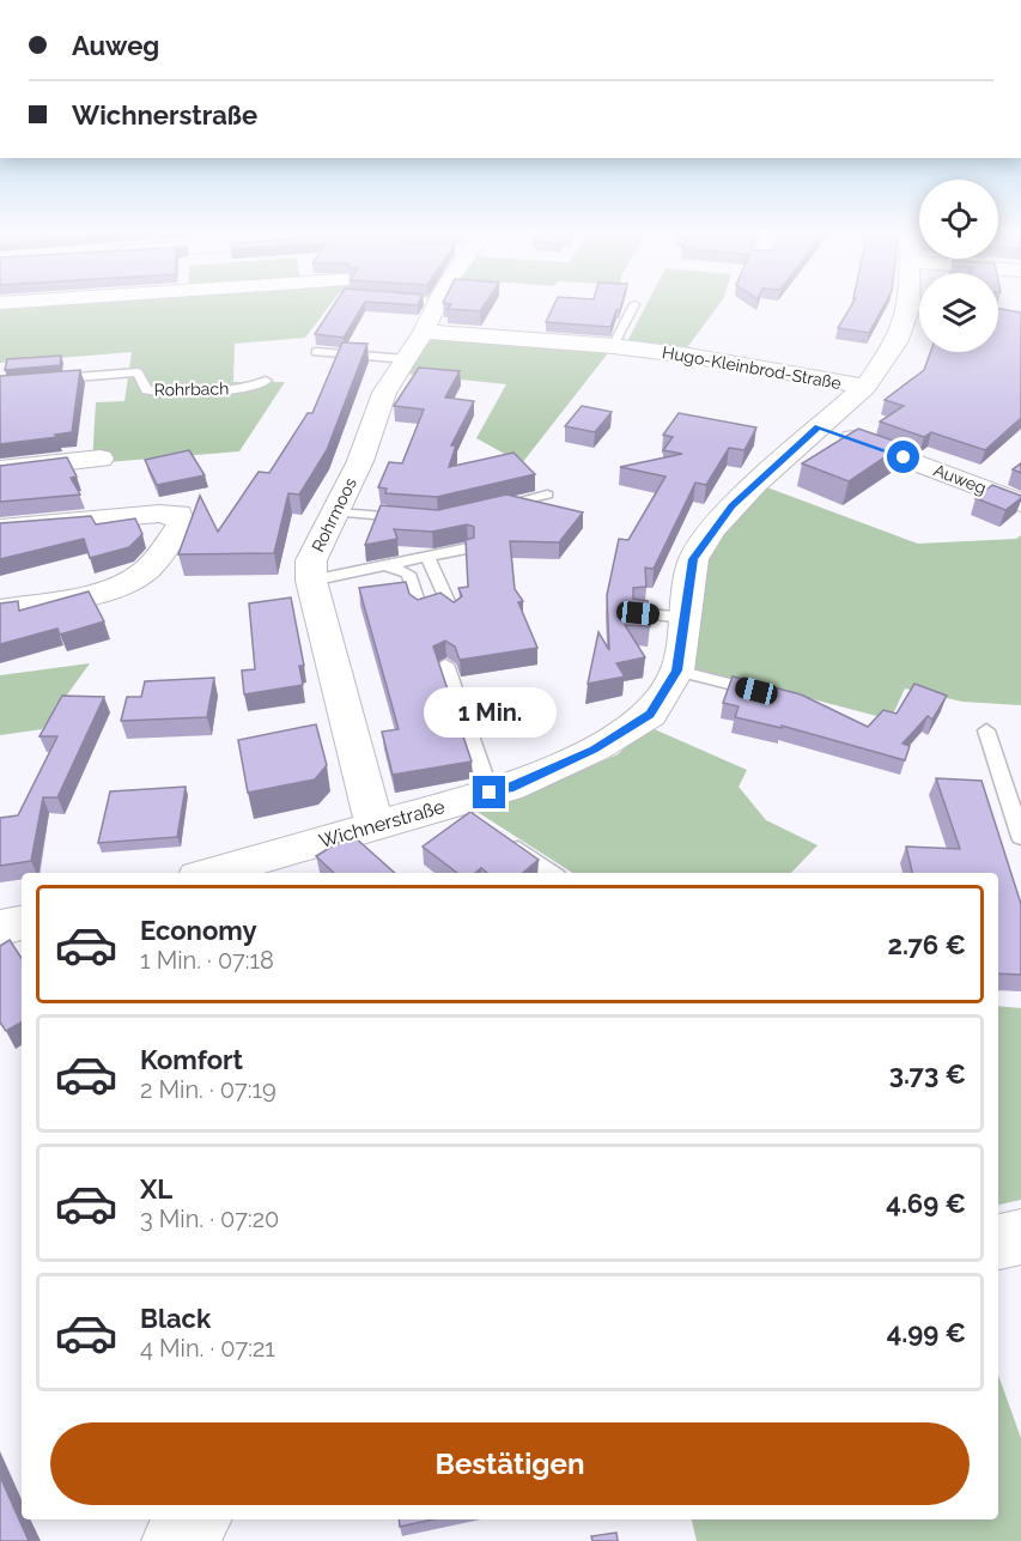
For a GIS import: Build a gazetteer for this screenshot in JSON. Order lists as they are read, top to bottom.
{
  "streets": {
    "street": [
      "Hugo-Kleinbrod-Straße",
      "Auweg",
      "Rohrmoos",
      "Wichnerstraße"
    ],
    "lane": ["Rohrbach"]
  },
  "crossings": [
    ["Hugo-Kleinbrod-Straße", "Rohrmoos"],
    ["Hugo-Kleinbrod-Straße", "Wichnerstraße"],
    ["Auweg", "Wichnerstraße"],
    ["Rohrmoos", "Wichnerstraße"]
  ],
  "page": {
    "banner": ["Auweg", "Wichnerstraße"],
    "bubble": "1 Min.",
    "list": [
      {
        "name": "Economy",
        "note": "1 Min. · 07:18",
        "value": "2.76 €"
      },
      {
        "name": "Komfort",
        "note": "2 Min. · 07:19",
        "value": "3.73 €"
      },
      {
        "name": "XL",
        "note": "3 Min. · 07:20",
        "value": "4.69 €"
      },
      {
        "name": "Black",
        "note": "4 Min. · 07:21",
        "value": "4.99 €"
      }
    ],
    "buttons": "Bestätigen"
  }
}
